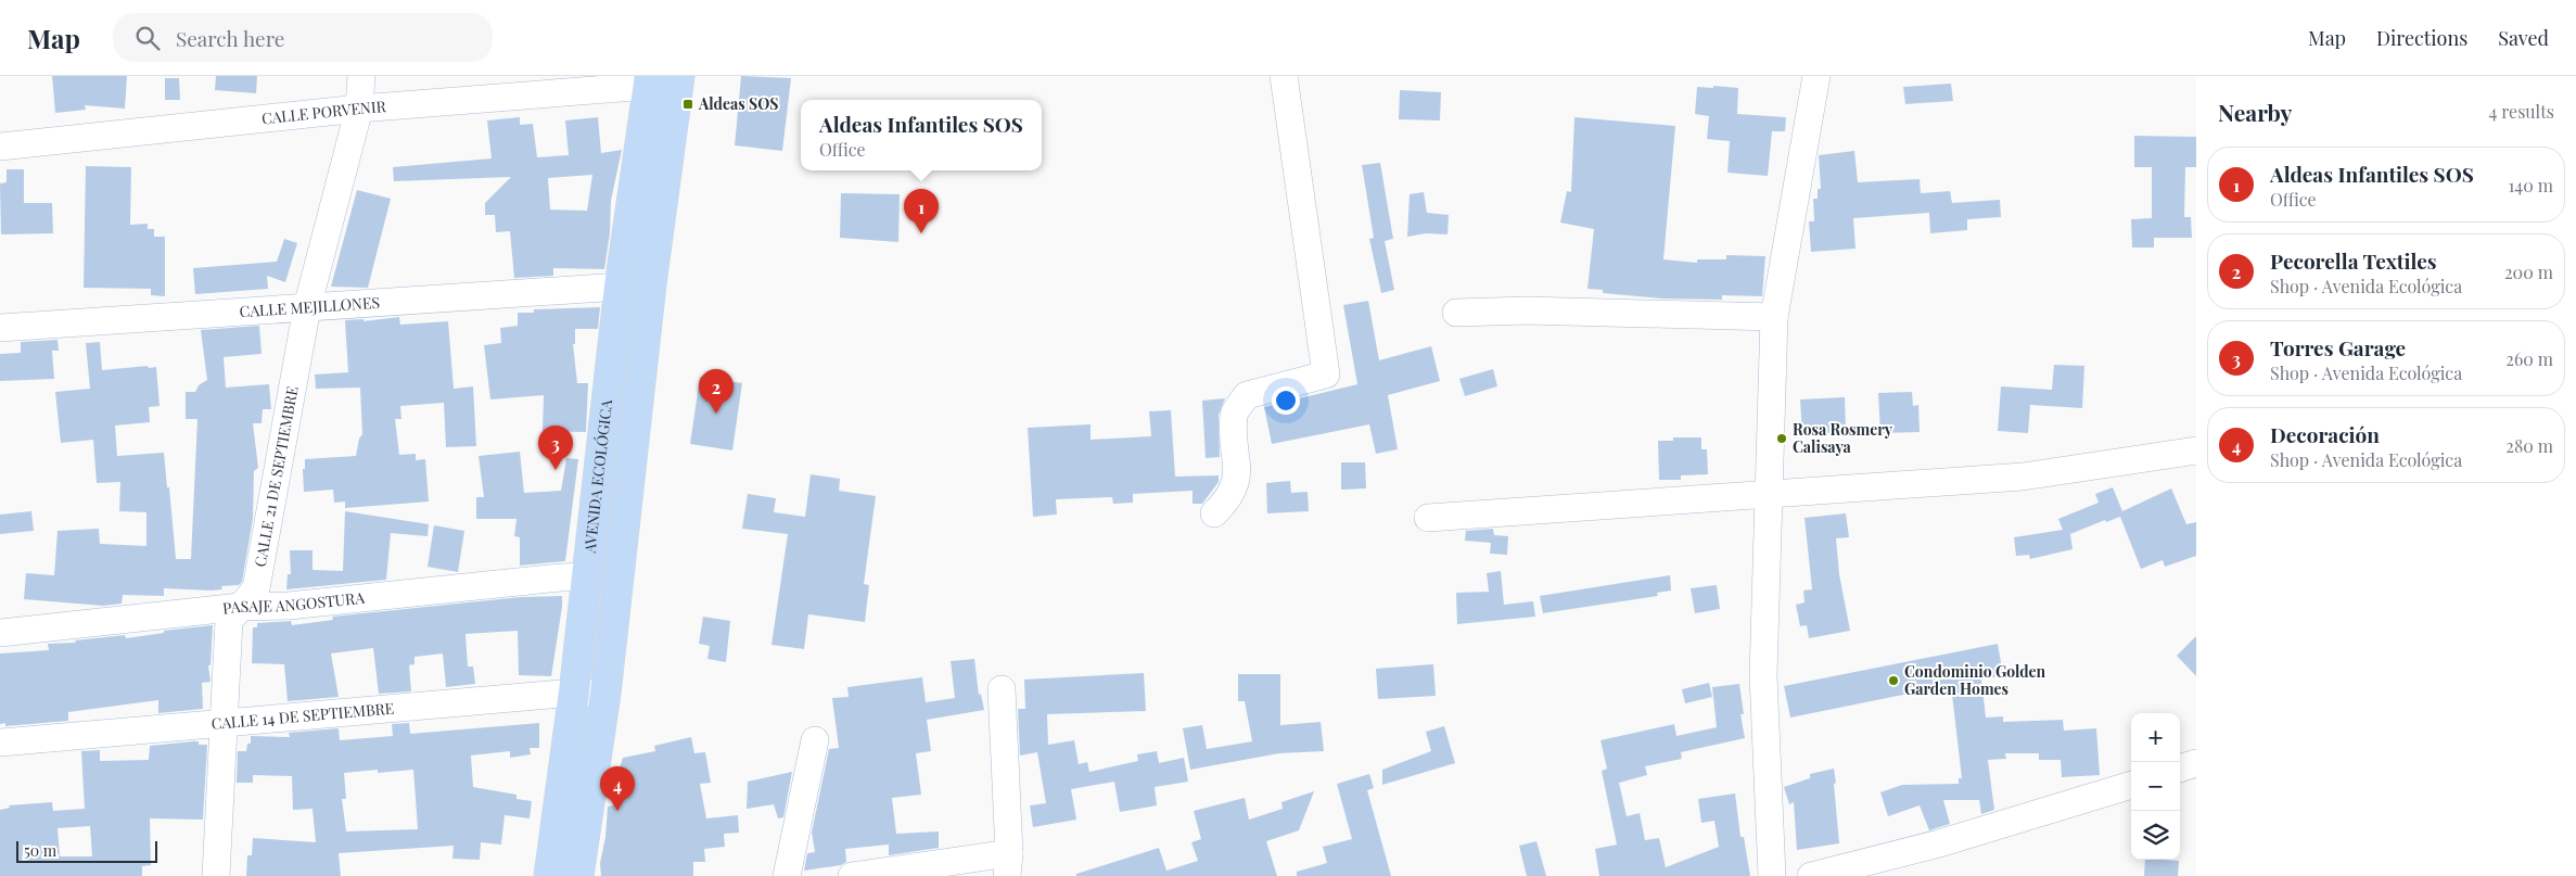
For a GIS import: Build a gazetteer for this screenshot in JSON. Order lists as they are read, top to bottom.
{
  "streets": {
    "main road": ["AVENIDA ECOLÓGICA"],
    "street": [
      "CALLE PORVENIR",
      "CALLE MEJILLONES",
      "CALLE 21 DE SEPTIEMBRE",
      "PASAJE ANGOSTURA",
      "CALLE 14 DE SEPTIEMBRE"
    ]
  },
  "crossings": [
    ["CALLE PORVENIR", "AVENIDA ECOLÓGICA"],
    ["CALLE PORVENIR", "CALLE 21 DE SEPTIEMBRE"],
    ["CALLE MEJILLONES", "AVENIDA ECOLÓGICA"],
    ["CALLE MEJILLONES", "CALLE 21 DE SEPTIEMBRE"],
    ["AVENIDA ECOLÓGICA", "PASAJE ANGOSTURA"],
    ["AVENIDA ECOLÓGICA", "CALLE 14 DE SEPTIEMBRE"],
    ["CALLE 21 DE SEPTIEMBRE", "PASAJE ANGOSTURA"],
    ["CALLE 21 DE SEPTIEMBRE", "CALLE 14 DE SEPTIEMBRE"]
  ],
  "places": {
    "transit": ["Aldeas SOS"],
    "other": ["Rosa Rosmery Calisaya", "Condominio Golden Garden Homes"]
  },
  "scale_bar": "50 m",
  "page": {
    "header": "Map",
    "search": "Search here",
    "nav": ["Map", "Directions", "Saved"],
    "heading": ["Nearby", "4 results"],
    "popup": ["Aldeas Infantiles SOS", "Office"],
    "list": [
      {
        "mark": "1",
        "name": "Aldeas Infantiles SOS",
        "note": "Office",
        "value": "140 m"
      },
      {
        "mark": "2",
        "name": "Pecorella Textiles",
        "note": "Shop · Avenida Ecológica",
        "value": "200 m"
      },
      {
        "mark": "3",
        "name": "Torres Garage",
        "note": "Shop · Avenida Ecológica",
        "value": "260 m"
      },
      {
        "mark": "4",
        "name": "Decoración",
        "note": "Shop · Avenida Ecológica",
        "value": "280 m"
      }
    ],
    "pins": [
      "1",
      "2",
      "3",
      "4"
    ],
    "map_buttons": ["+", "−"],
    "scale": "50 m"
  }
}
